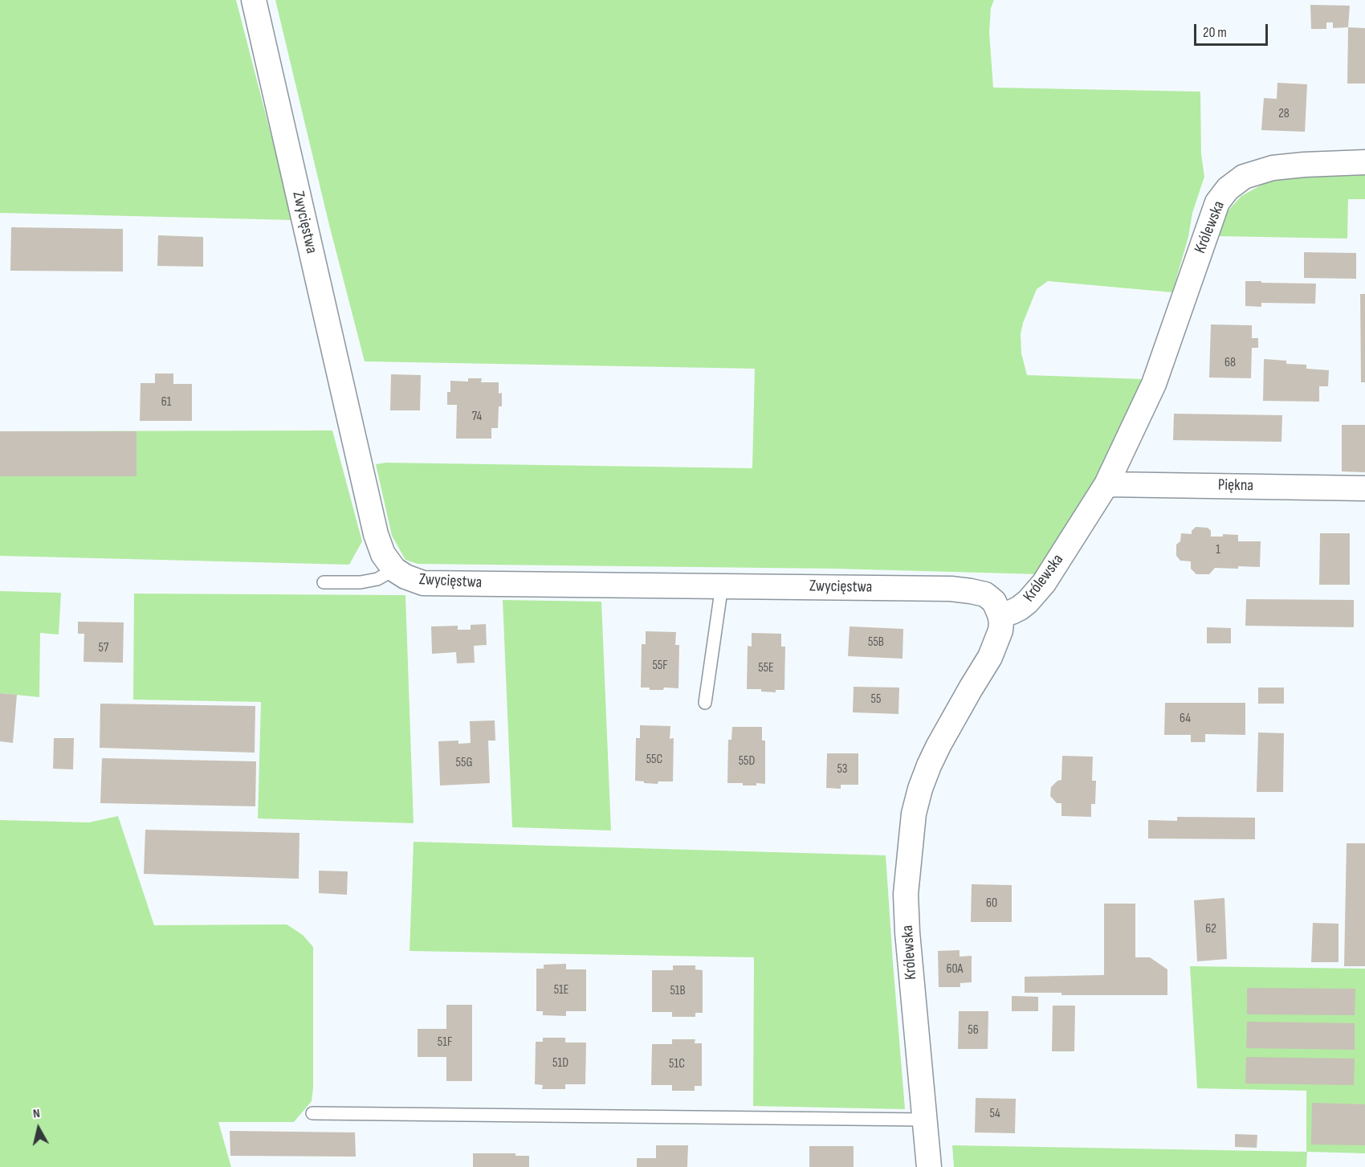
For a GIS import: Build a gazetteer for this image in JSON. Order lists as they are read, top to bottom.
{
  "streets": {
    "street": ["Zwycięstwa", "Królewska", "Piękna"]
  },
  "crossings": [
    ["Zwycięstwa", "Królewska"],
    ["Królewska", "Piękna"]
  ],
  "house_numbers": [
    "28",
    "68",
    "61",
    "74",
    "1",
    "55B",
    "57",
    "55F",
    "55E",
    "55",
    "64",
    "55C",
    "55D",
    "55G",
    "53",
    "60",
    "62",
    "60A",
    "51E",
    "51B",
    "56",
    "51F",
    "51D",
    "51C",
    "54"
  ],
  "scale_bar": "20 m",
  "north": "top"
}
